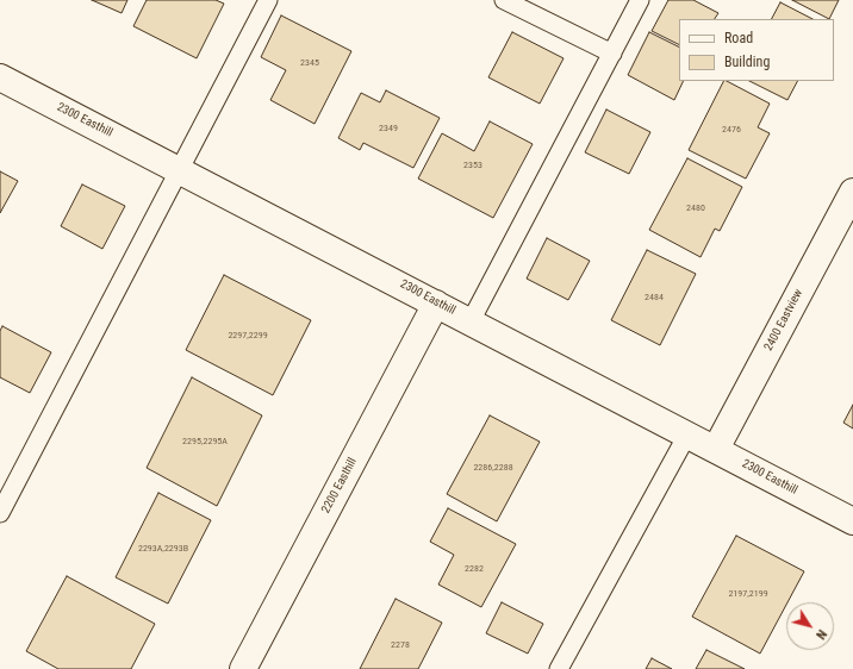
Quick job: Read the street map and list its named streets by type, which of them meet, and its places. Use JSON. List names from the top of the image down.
{
  "streets": {
    "street": ["2300 Easthill", "2400 Eastview", "2200 Easthill"]
  },
  "crossings": [
    ["2300 Easthill", "2400 Eastview"],
    ["2300 Easthill", "2200 Easthill"]
  ],
  "house_numbers": [
    "2345",
    "2349",
    "2476",
    "2353",
    "2480",
    "2484",
    "2297,2299",
    "2295,2295A",
    "2286,2288",
    "2293A,2293B",
    "2282",
    "2197,2199",
    "2278"
  ],
  "legend": ["Road", "Building"],
  "north": "bottom right"
}
